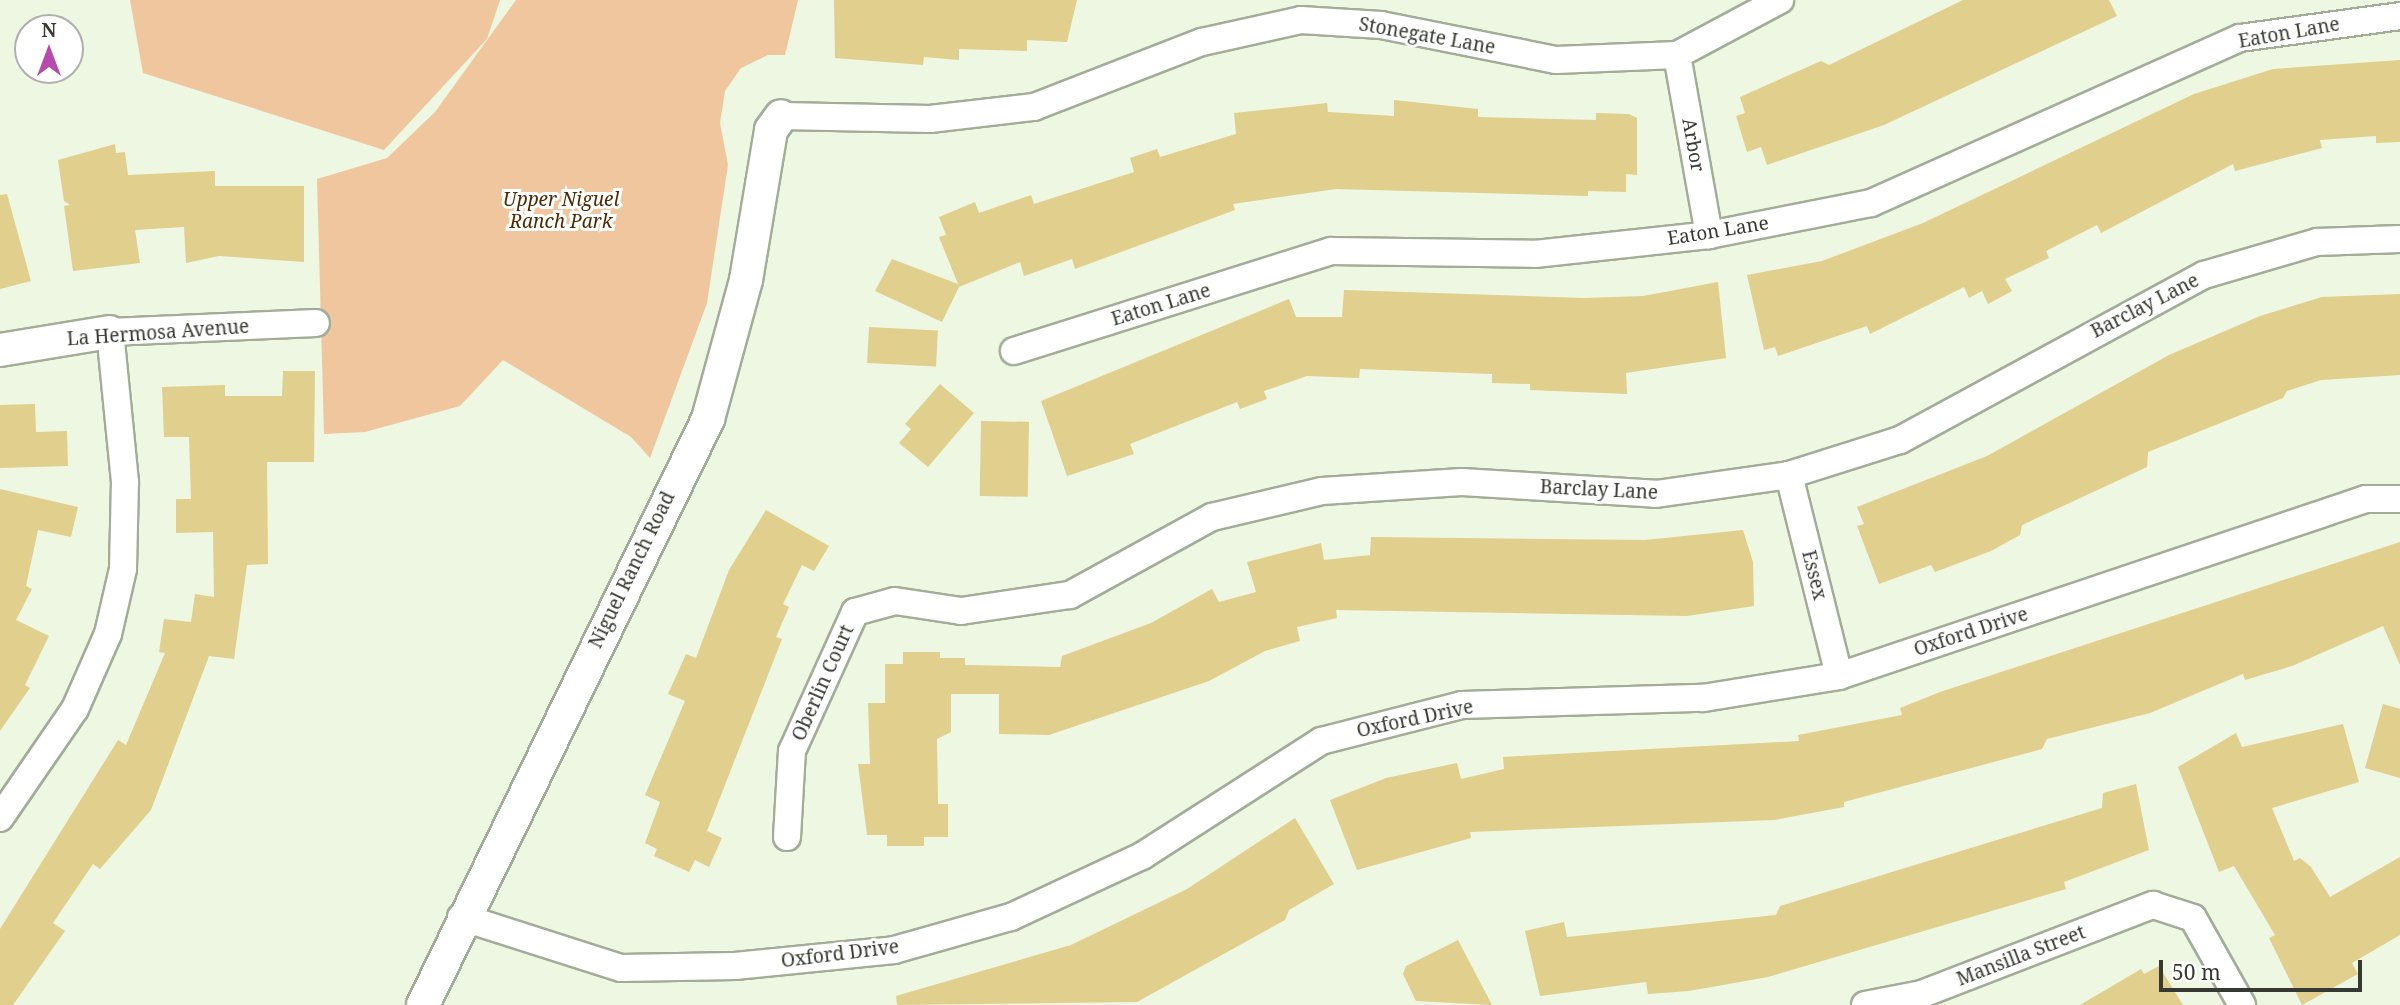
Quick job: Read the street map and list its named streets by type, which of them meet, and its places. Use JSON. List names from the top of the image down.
{
  "streets": {
    "street": [
      "Eaton Lane",
      "Stonegate Lane",
      "Arbor",
      "Barclay Lane",
      "La Hermosa Avenue",
      "Niguel Ranch Road",
      "Essex",
      "Oxford Drive",
      "Oberlin Court",
      "Mansilla Street"
    ]
  },
  "crossings": [
    ["Eaton Lane", "Arbor"],
    ["Stonegate Lane", "Arbor"],
    ["Stonegate Lane", "Niguel Ranch Road"],
    ["Barclay Lane", "Essex"],
    ["Barclay Lane", "Oberlin Court"],
    ["Niguel Ranch Road", "Oxford Drive"],
    ["Essex", "Oxford Drive"]
  ],
  "parks": ["Upper Niguel Ranch Park"],
  "scale_bar": "50 m",
  "north": "top"
}
